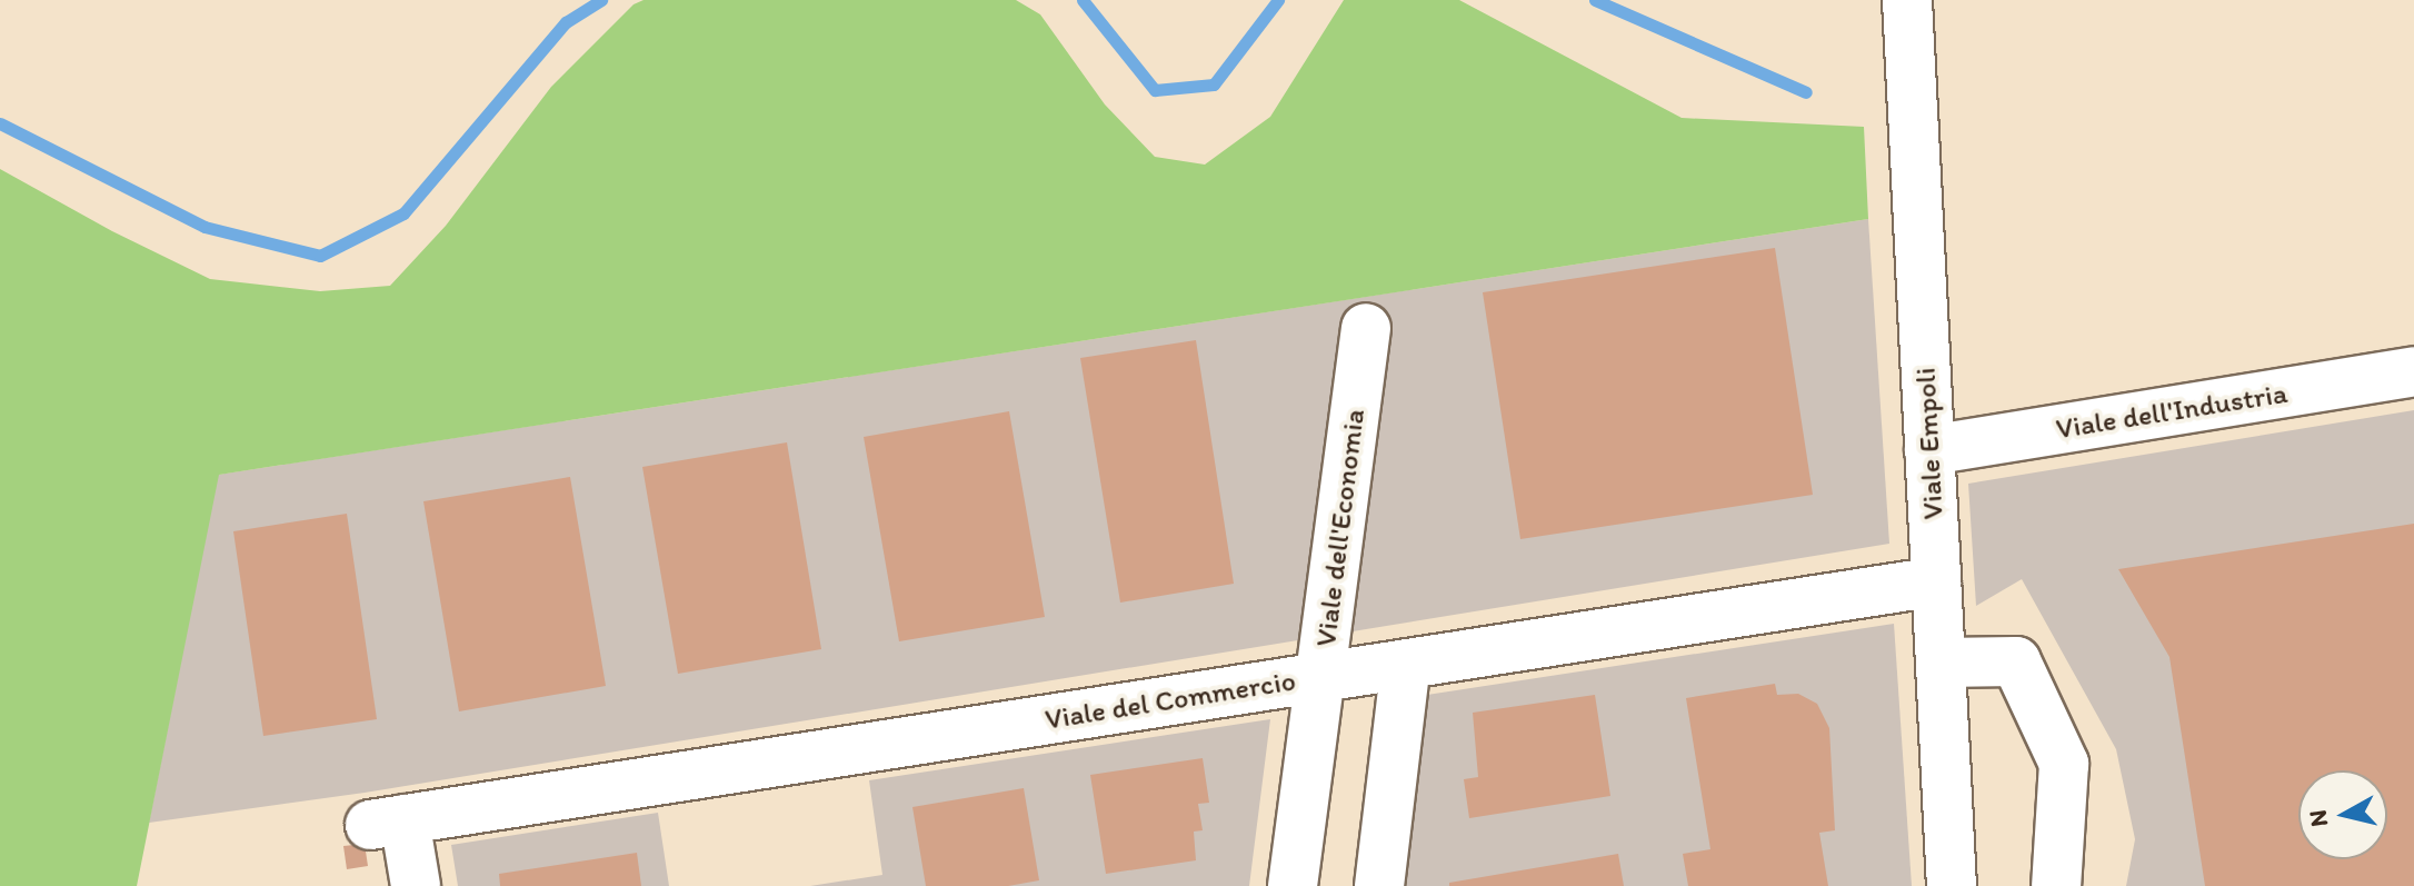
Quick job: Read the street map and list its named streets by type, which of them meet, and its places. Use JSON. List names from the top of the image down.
{
  "streets": {
    "street": [
      "Viale dell'Industria",
      "Viale Empoli",
      "Viale dell'Economia",
      "Viale del Commercio"
    ]
  },
  "crossings": [
    ["Viale dell'Industria", "Viale Empoli"],
    ["Viale Empoli", "Viale del Commercio"],
    ["Viale dell'Economia", "Viale del Commercio"]
  ],
  "north": "left"
}
